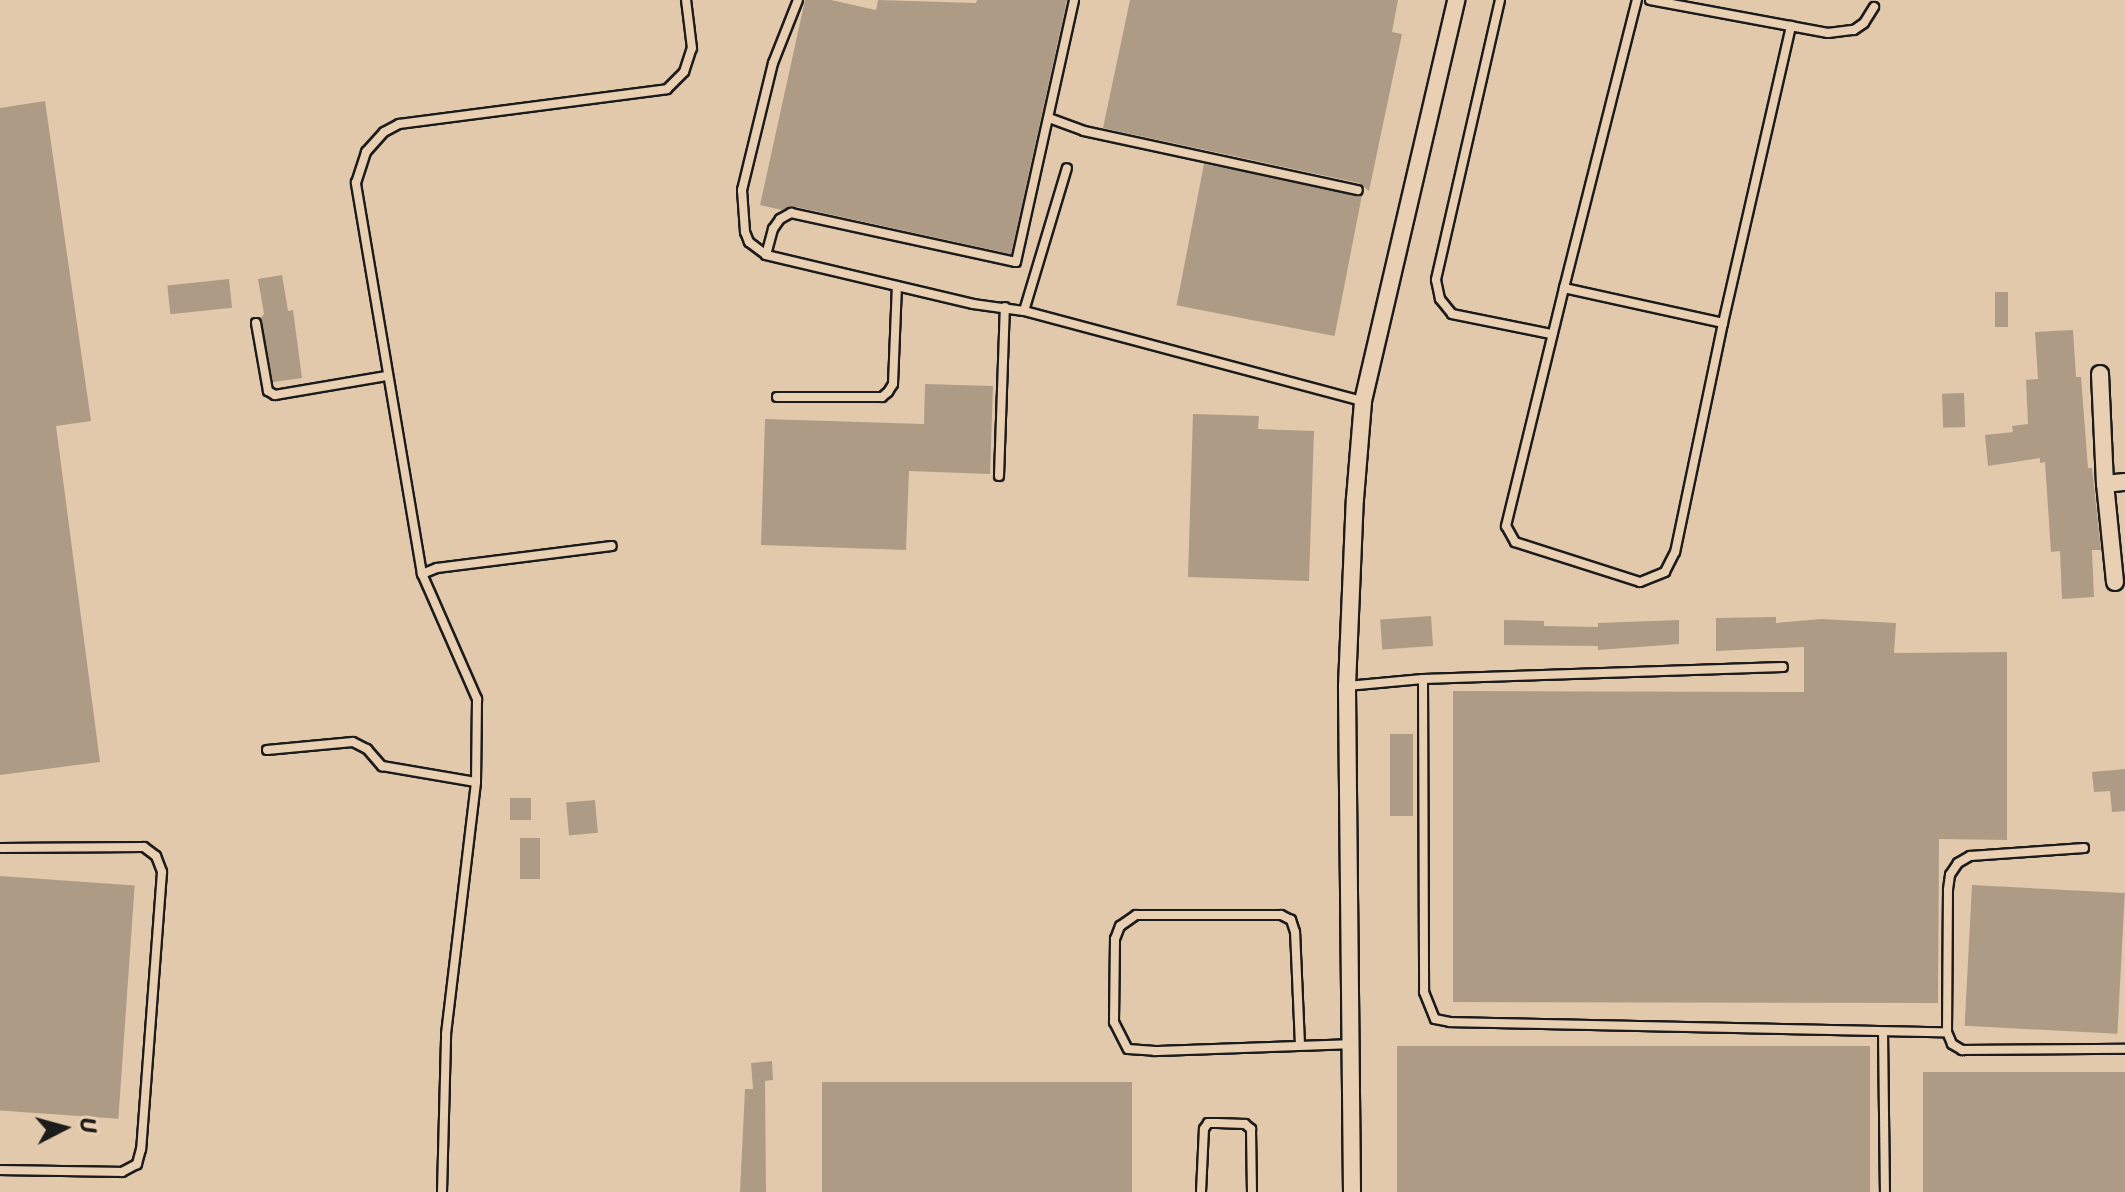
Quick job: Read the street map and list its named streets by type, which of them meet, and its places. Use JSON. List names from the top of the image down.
{
  "north": "right"
}
